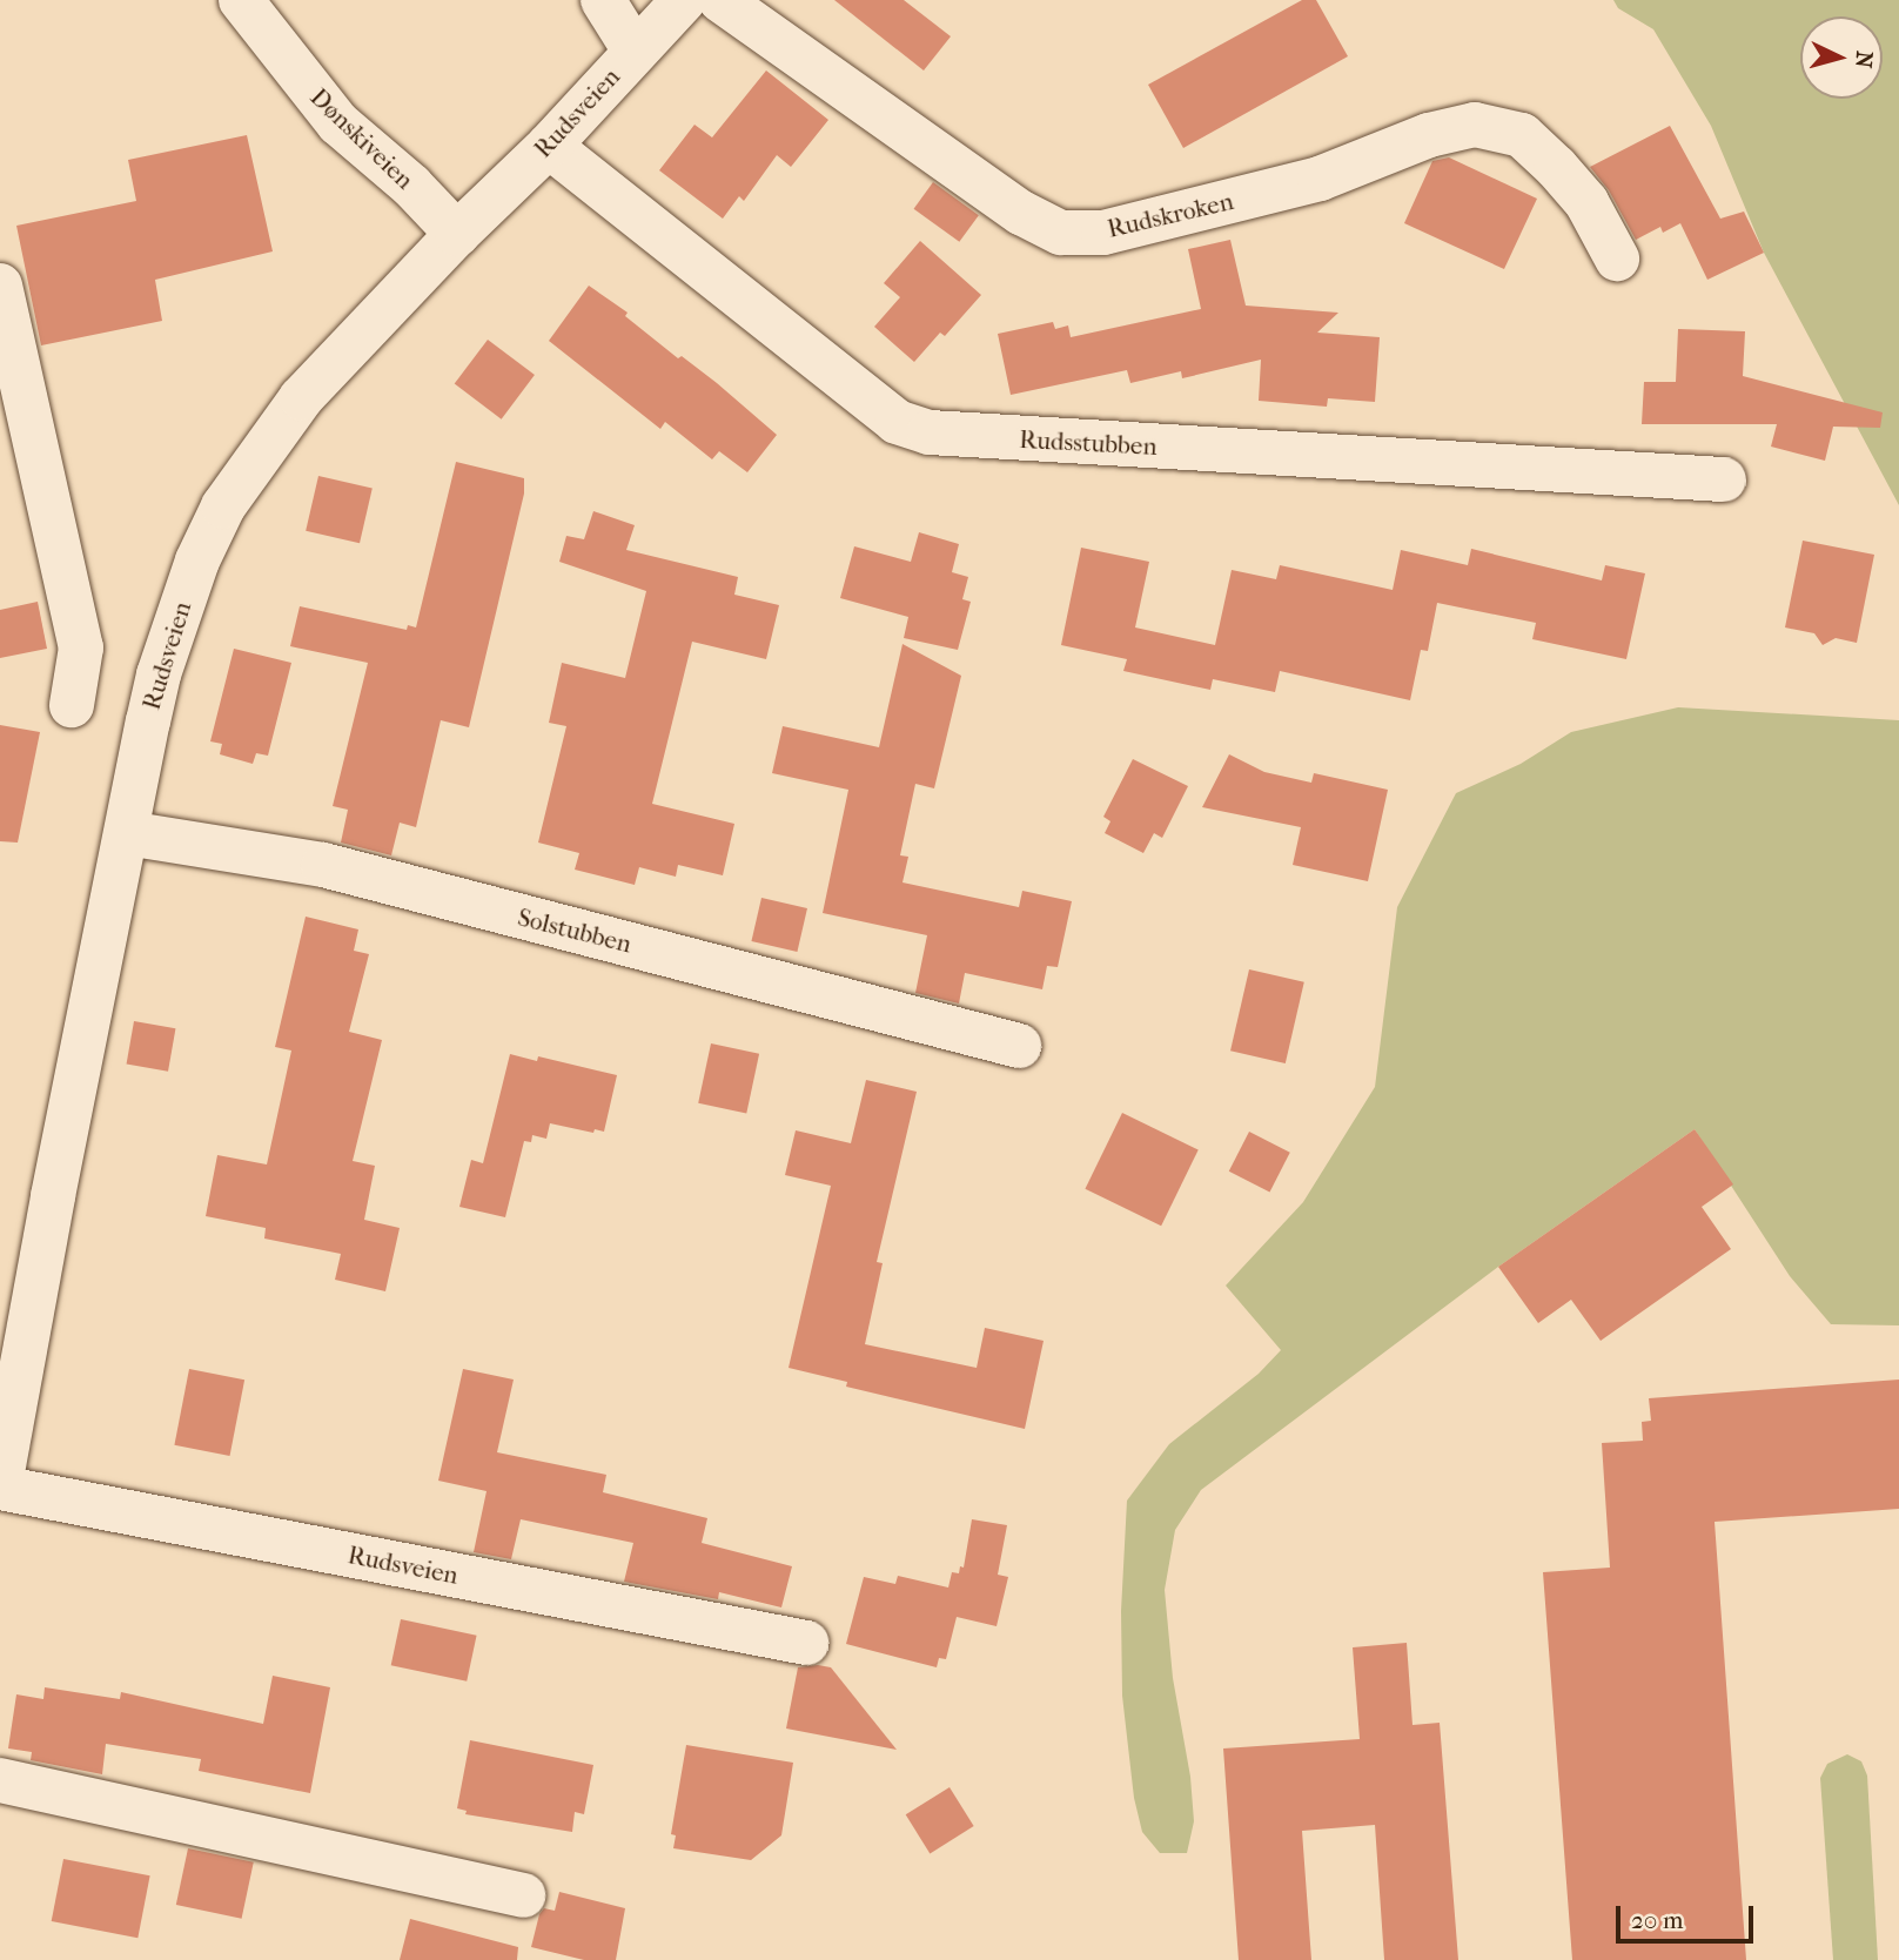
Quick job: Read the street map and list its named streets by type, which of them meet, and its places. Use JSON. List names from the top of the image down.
{
  "streets": {
    "street": [
      "Rudsveien",
      "Dønskiveien",
      "Rudskroken",
      "Rudsstubben",
      "Solstubben"
    ]
  },
  "crossings": [
    ["Rudsveien", "Dønskiveien"],
    ["Rudsveien", "Rudsstubben"],
    ["Rudsveien", "Solstubben"]
  ],
  "scale_bar": "20 m",
  "north": "right"
}
